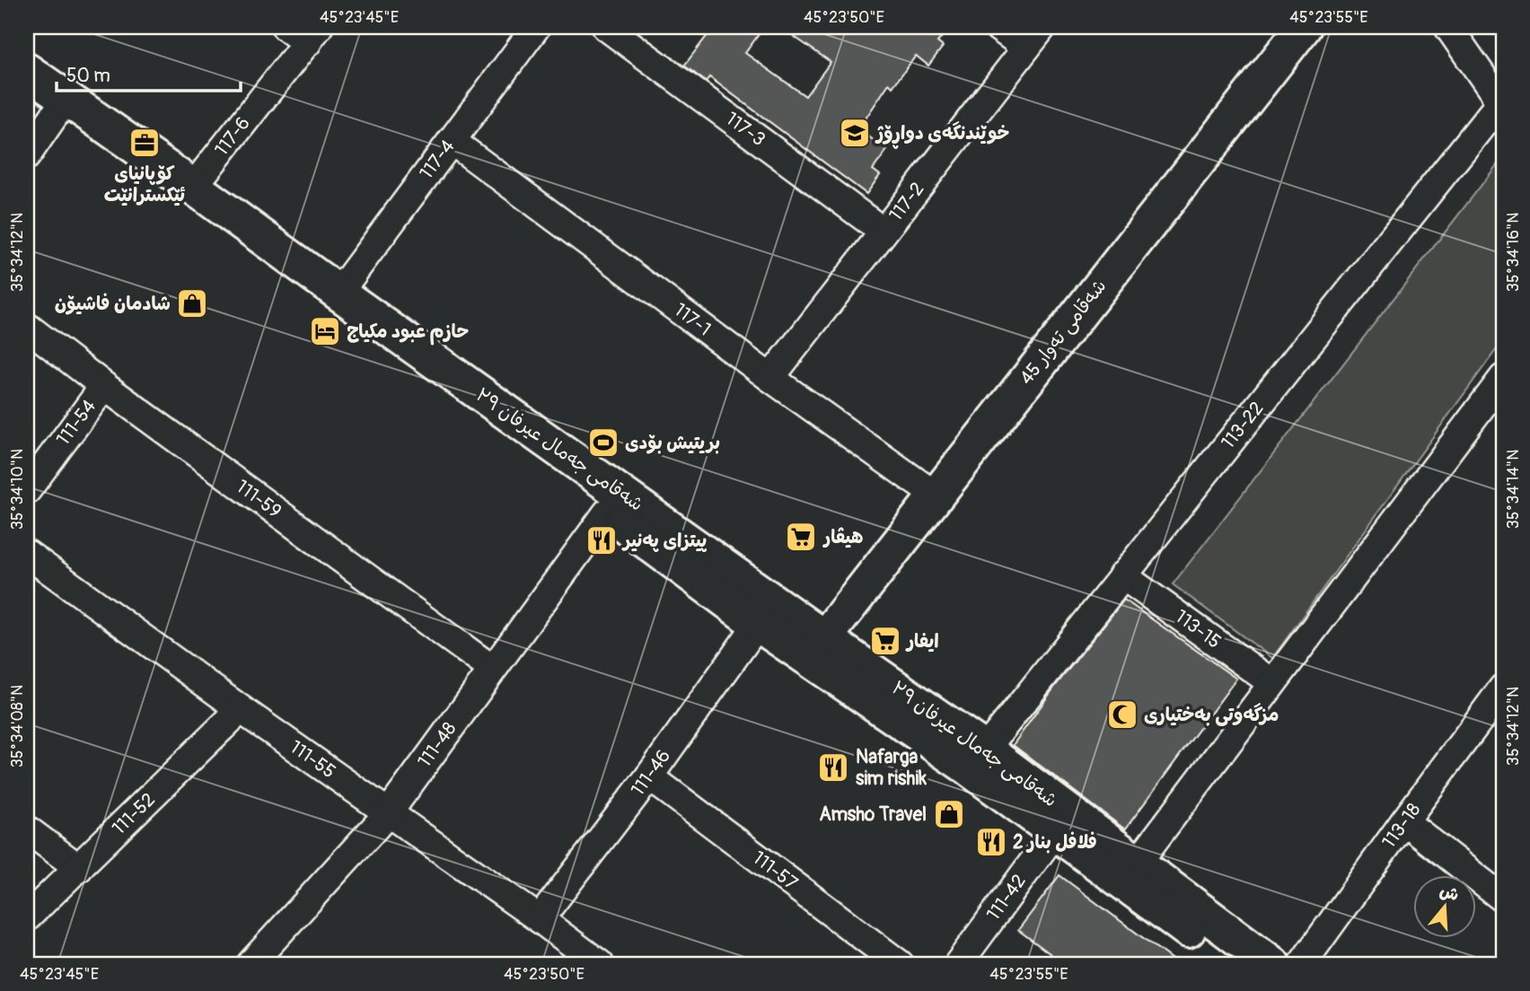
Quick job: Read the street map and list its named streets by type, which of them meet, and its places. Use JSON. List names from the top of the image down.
{
  "streets": {
    "main road": ["شەقامی تەوار 45", "شەقامی جەمال عیرفان ٣٩"],
    "street": [
      "117-3",
      "117-6",
      "117-4",
      "117-2",
      "117-1",
      "111-54",
      "113-22",
      "111-59",
      "113-15",
      "111-48",
      "111-55",
      "111-46",
      "111-52",
      "113-18",
      "111-57",
      "111-42"
    ]
  },
  "crossings": [
    ["117-3", "117-2"],
    ["117-6", "شەقامی جەمال عیرفان ٣٩"],
    ["117-4", "117-1"],
    ["117-4", "شەقامی جەمال عیرفان ٣٩"],
    ["117-2", "117-1"],
    ["117-1", "شەقامی تەوار 45"],
    ["شەقامی تەوار 45", "شەقامی جەمال عیرفان ٣٩"],
    ["111-54", "111-59"],
    ["113-22", "شەقامی جەمال عیرفان ٣٩"],
    ["113-22", "113-15"],
    ["شەقامی جەمال عیرفان ٣٩", "111-48"],
    ["شەقامی جەمال عیرفان ٣٩", "111-46"],
    ["شەقامی جەمال عیرفان ٣٩", "111-42"],
    ["111-59", "111-48"],
    ["111-48", "111-55"],
    ["111-55", "111-46"],
    ["111-55", "111-52"],
    ["111-46", "111-57"]
  ],
  "places": {
    "school or university": ["خوێندنگەی دواڕۆژ"],
    "office": ["کۆپانیای ئێکسترانێت"],
    "shop": ["شادمان فاشیۆن", "Amsho Travel"],
    "hotel": ["حازم عبود مكياج"],
    "sports": ["بریتیش بۆدی"],
    "supermarket": ["هيڤار", "ايفار"],
    "restaurant": ["پیتزای پەنیر", "Nafarga sim rishik", "فلافل بنار 2"],
    "mosque": ["مزگەوتی بەختیاری"]
  },
  "scale_bar": "50 m",
  "north": "top",
  "coordinates": [
    "45°23'45\"E",
    "45°23'50\"E",
    "45°23'55\"E",
    "35°34'12\"N",
    "35°34'16\"N",
    "35°34'10\"N",
    "35°34'14\"N",
    "35°34'08\"N"
  ]
}
